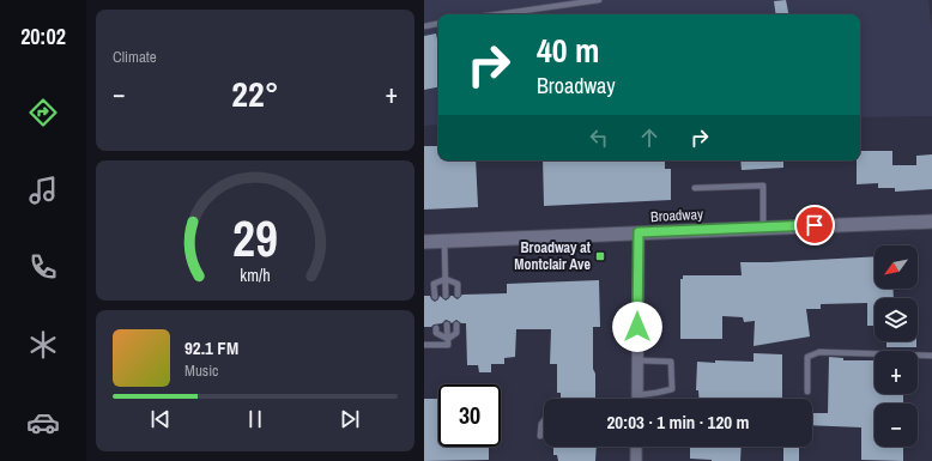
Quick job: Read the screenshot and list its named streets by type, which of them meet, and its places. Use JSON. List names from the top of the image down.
{
  "streets": {
    "main road": ["Broadway"]
  },
  "places": {
    "transit": ["Broadway at Montclair Ave"]
  },
  "north": "bottom left",
  "page": {
    "tabs": "20:02",
    "tile": "Climate",
    "turn": ["40 m", "Broadway"],
    "heat": ["−", "22°", "+"],
    "map_buttons": ["+", "−"],
    "song": ["92.1 FM", "Music"],
    "limit": "30",
    "trip": "20:03 · 1 min · 120 m",
    "gauge": ["29", "km/h"]
  }
}
